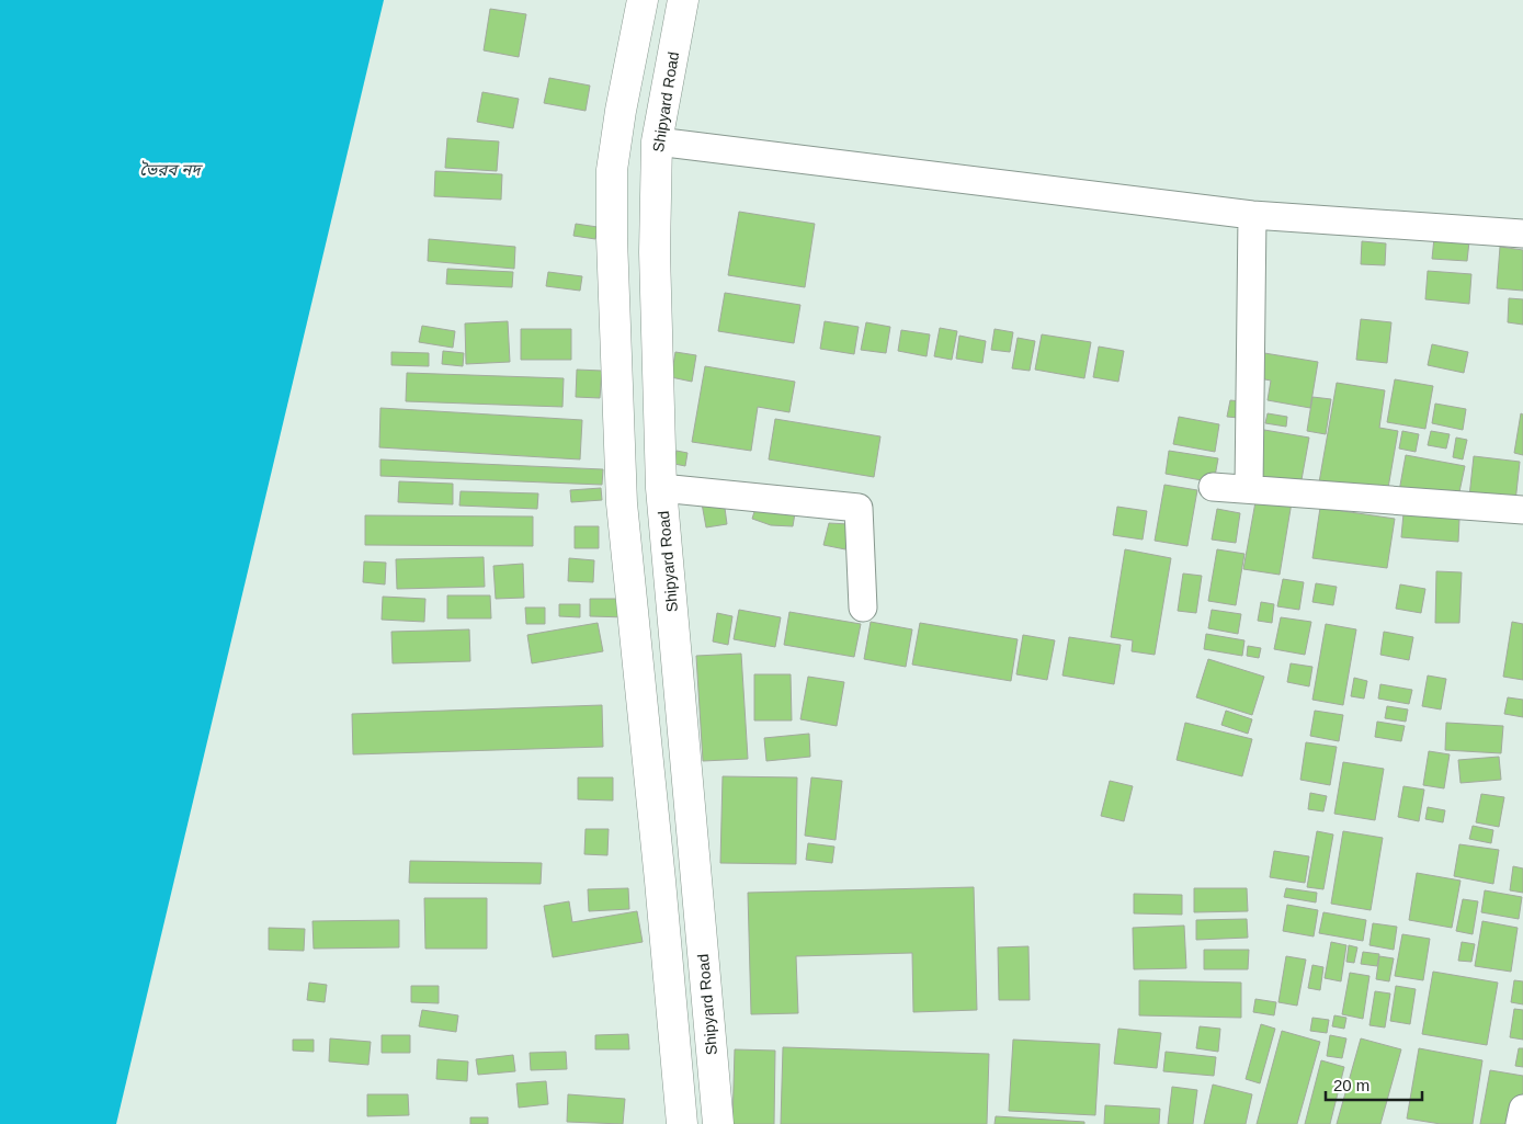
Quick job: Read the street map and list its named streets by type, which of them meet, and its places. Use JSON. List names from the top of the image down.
{
  "streets": {
    "main road": ["Shipyard Road"]
  },
  "water": ["ভৈরব নদ"],
  "scale_bar": "20 m"
}
